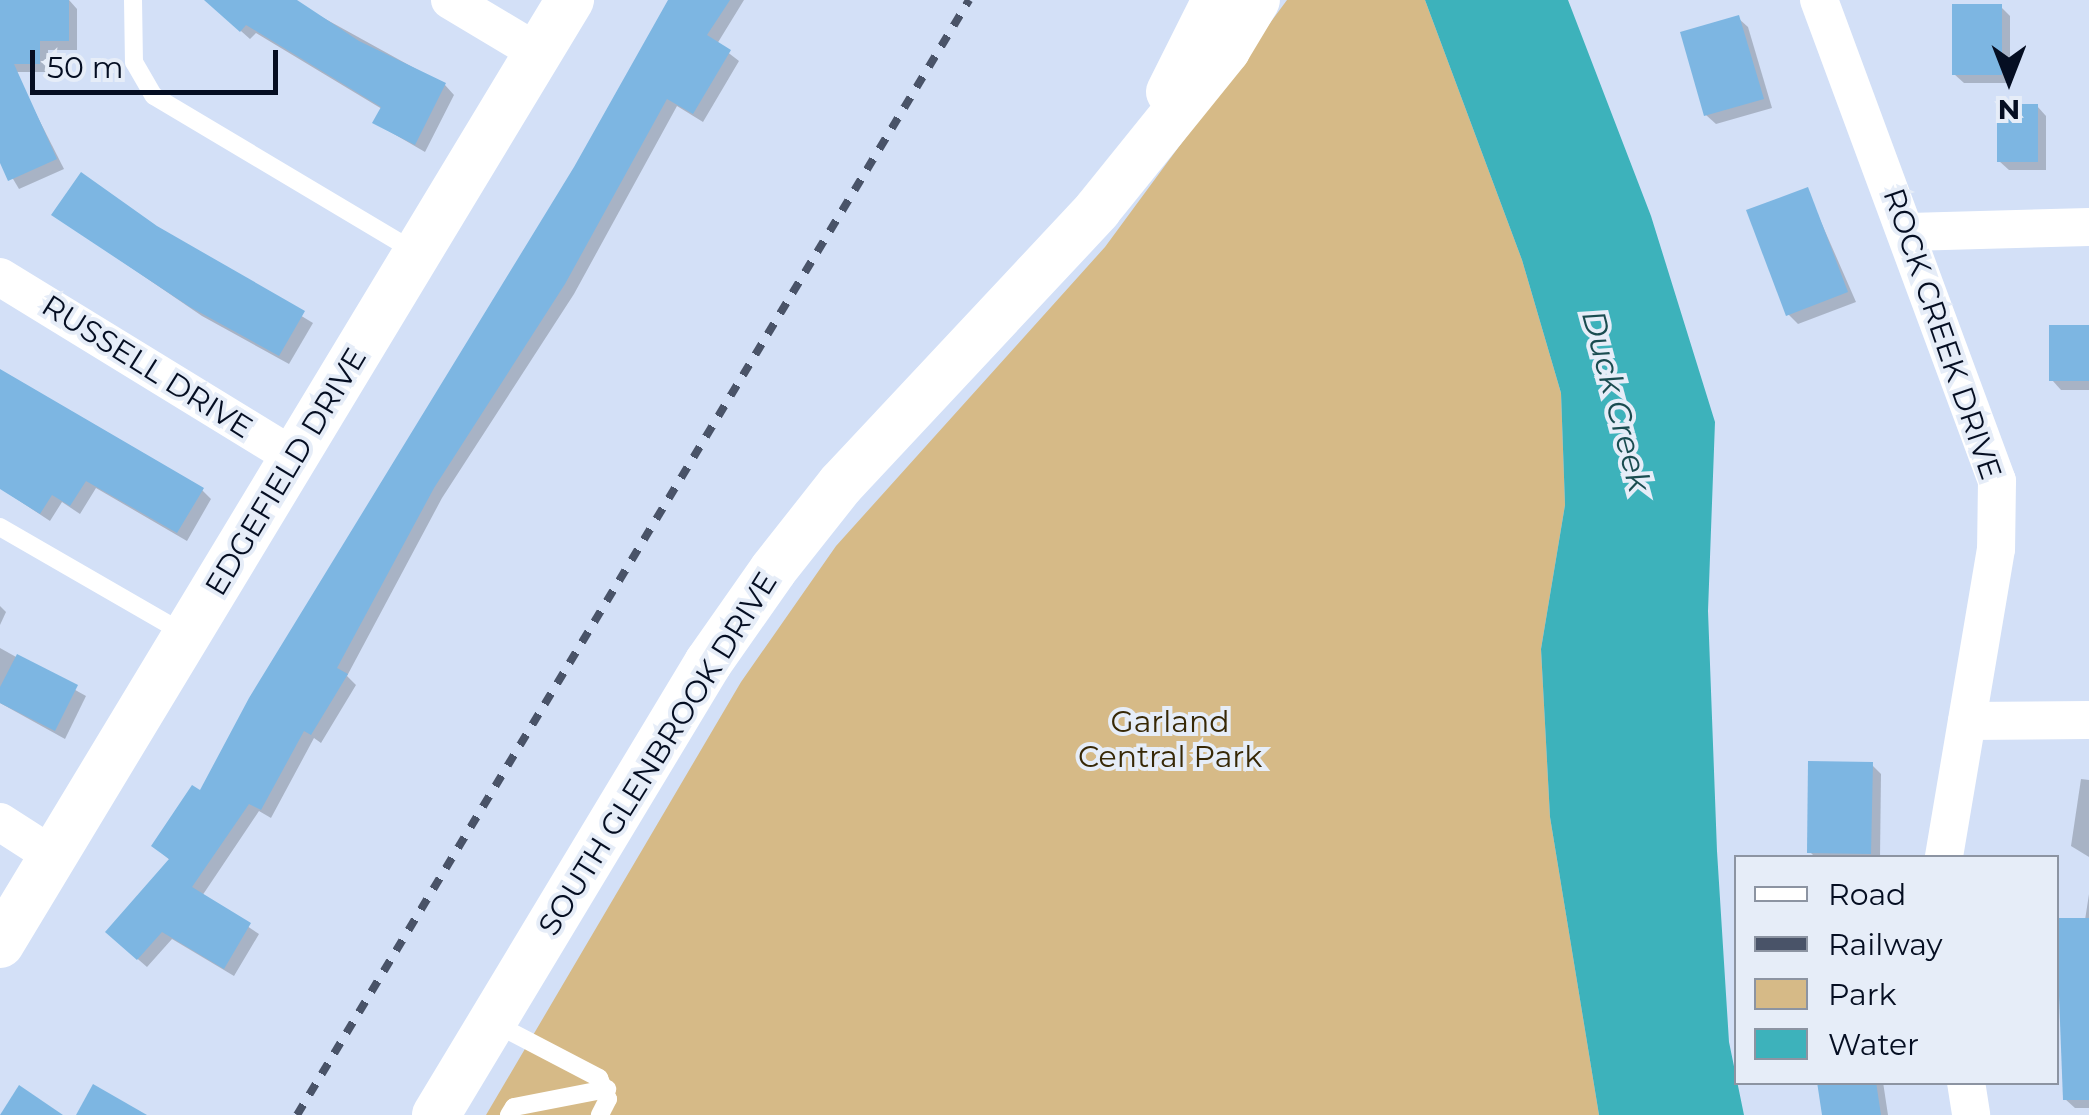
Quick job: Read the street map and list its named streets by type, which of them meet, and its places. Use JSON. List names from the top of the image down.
{
  "streets": {
    "street": [
      "ROCK CREEK DRIVE",
      "RUSSELL DRIVE",
      "EDGEFIELD DRIVE",
      "SOUTH GLENBROOK DRIVE"
    ]
  },
  "crossings": [
    ["RUSSELL DRIVE", "EDGEFIELD DRIVE"]
  ],
  "water": ["Duck Creek"],
  "parks": ["Garland Central Park"],
  "legend": [
    "Road",
    "Railway",
    "Park",
    "Water"
  ],
  "scale_bar": "50 m",
  "north": "bottom"
}
